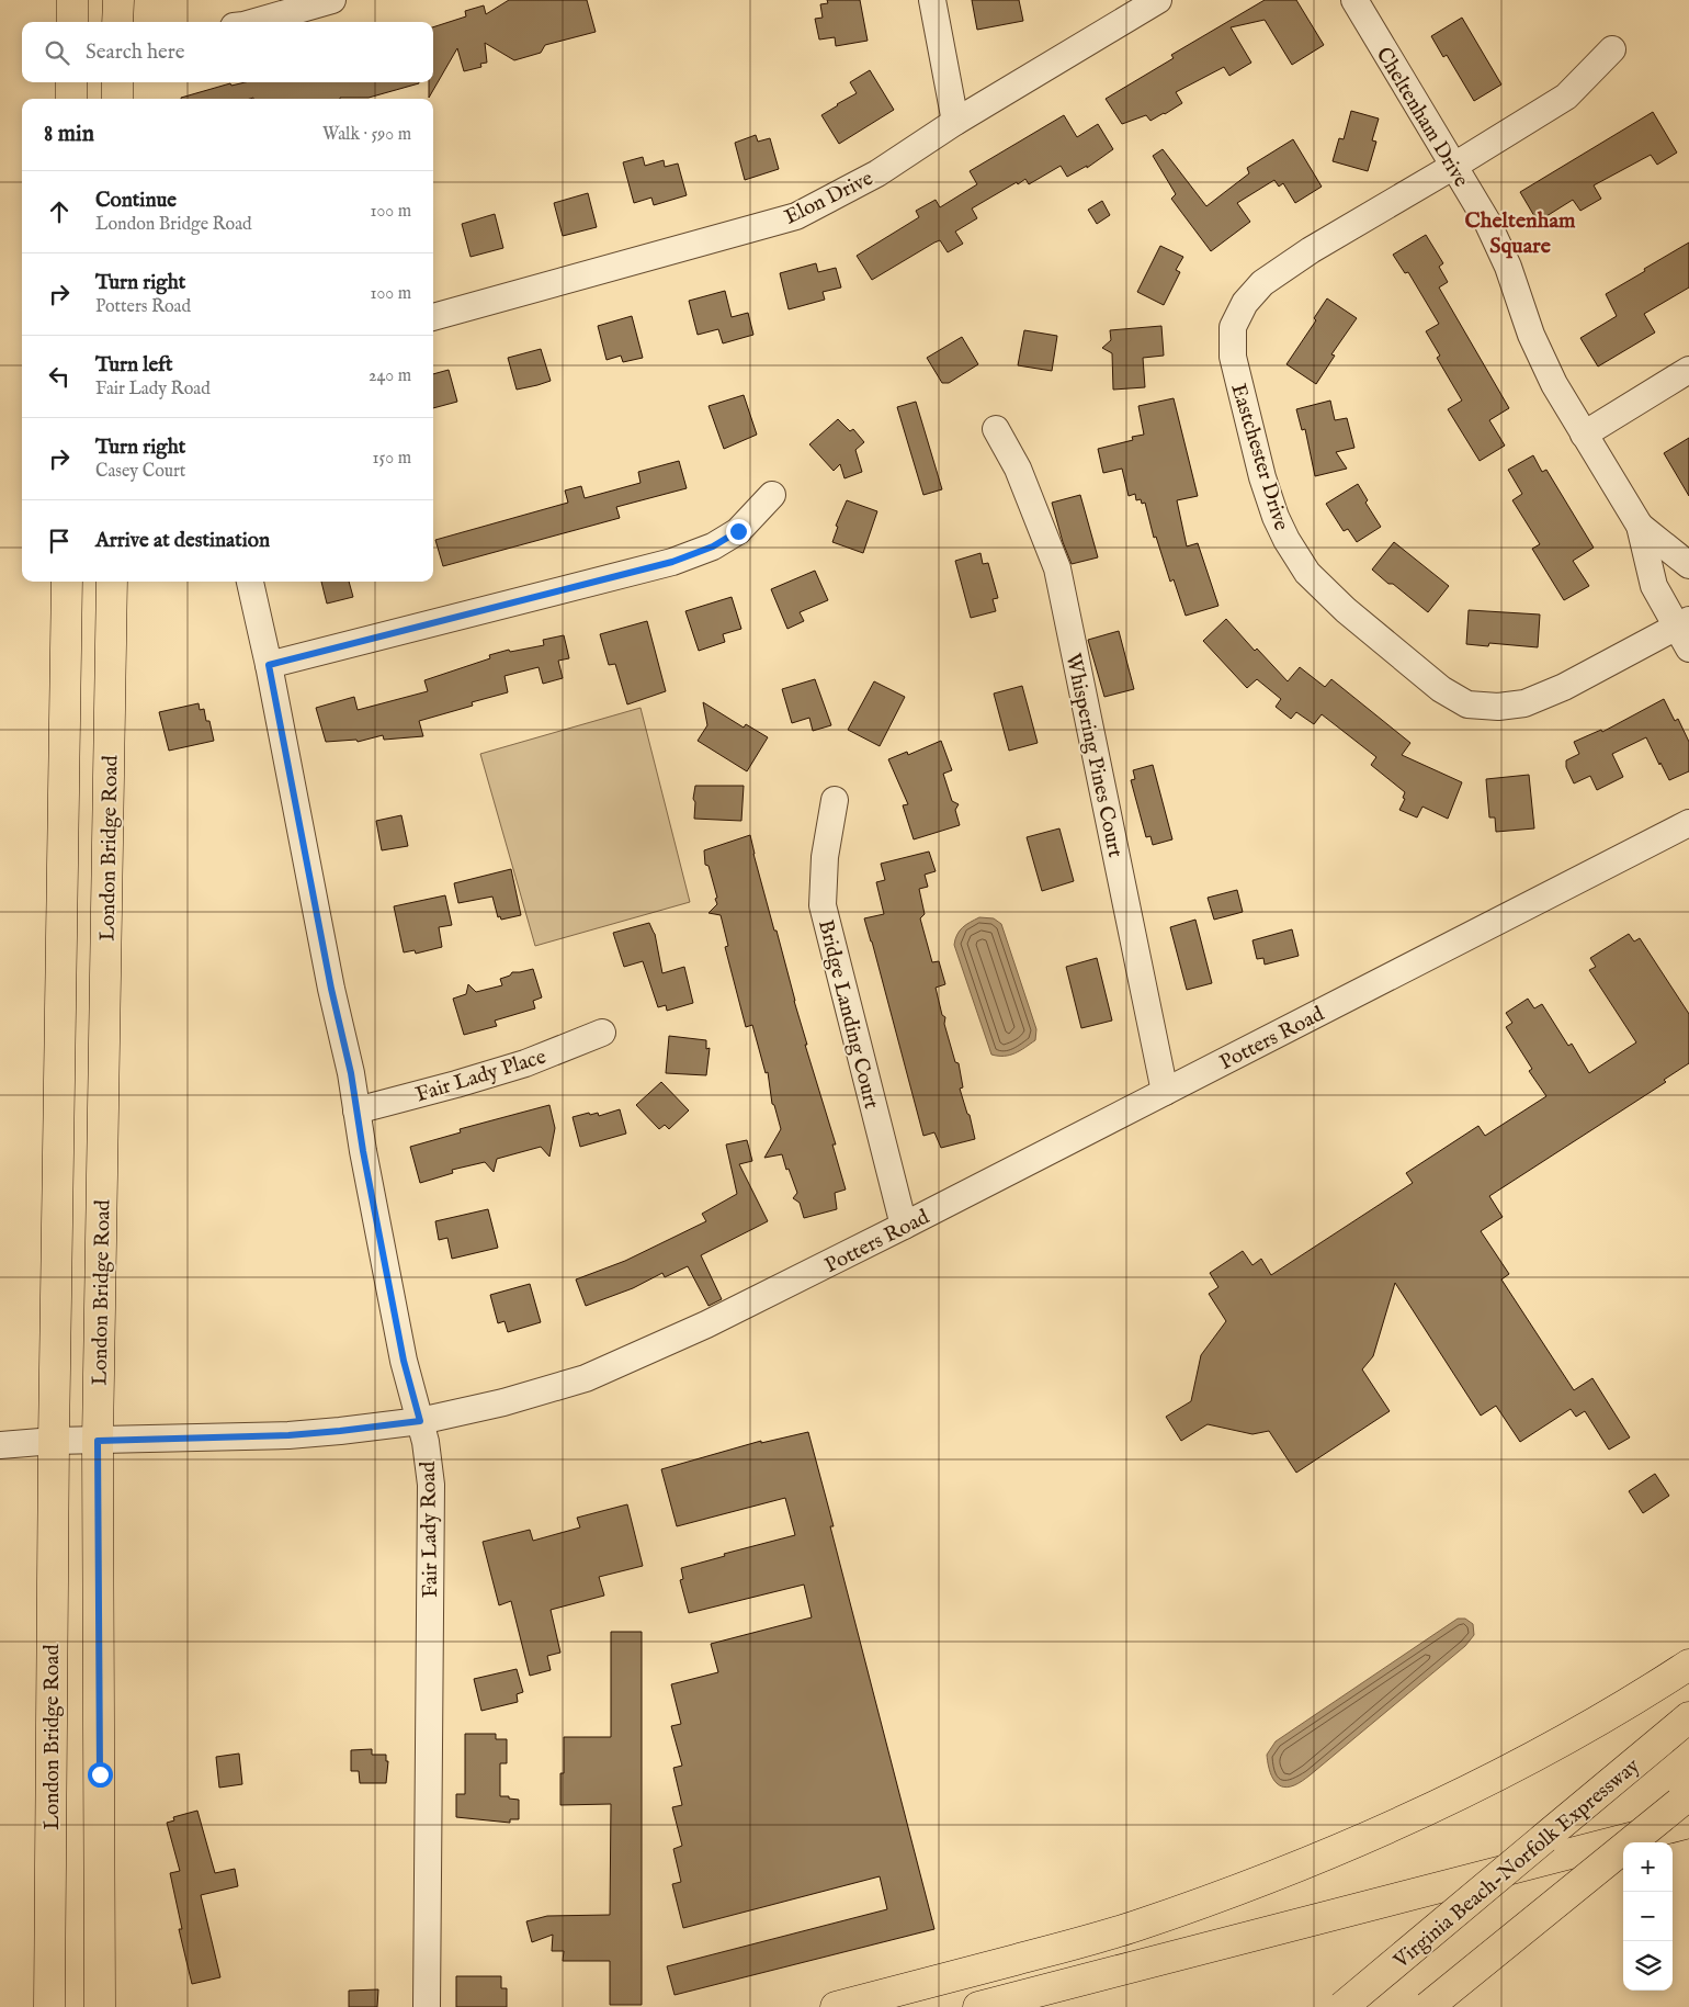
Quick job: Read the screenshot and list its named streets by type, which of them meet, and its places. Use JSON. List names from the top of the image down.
{
  "streets": {
    "main road": ["London Bridge Road", "Virginia Beach-Norfolk Expressway"],
    "street": [
      "Cheltenham Drive",
      "Elon Drive",
      "Eastchester Drive",
      "Whispering Pines Court",
      "Bridge Landing Court",
      "Potters Road",
      "Fair Lady Place",
      "Fair Lady Road"
    ]
  },
  "crossings": [
    ["Cheltenham Drive", "Eastchester Drive"],
    ["Whispering Pines Court", "Potters Road"],
    ["London Bridge Road", "Potters Road"],
    ["Bridge Landing Court", "Potters Road"],
    ["Potters Road", "Fair Lady Road"],
    ["Fair Lady Place", "Fair Lady Road"]
  ],
  "districts": ["Cheltenham Square"],
  "page": {
    "search": "Search here",
    "heading": ["8 min", "Walk · 590 m"],
    "list": [
      ["Continue", "London Bridge Road", "100 m"],
      ["Turn right", "Potters Road", "100 m"],
      ["Turn left", "Fair Lady Road", "240 m"],
      ["Turn right", "Casey Court", "150 m"],
      "Arrive at destination"
    ],
    "map_buttons": ["+", "−"]
  }
}
